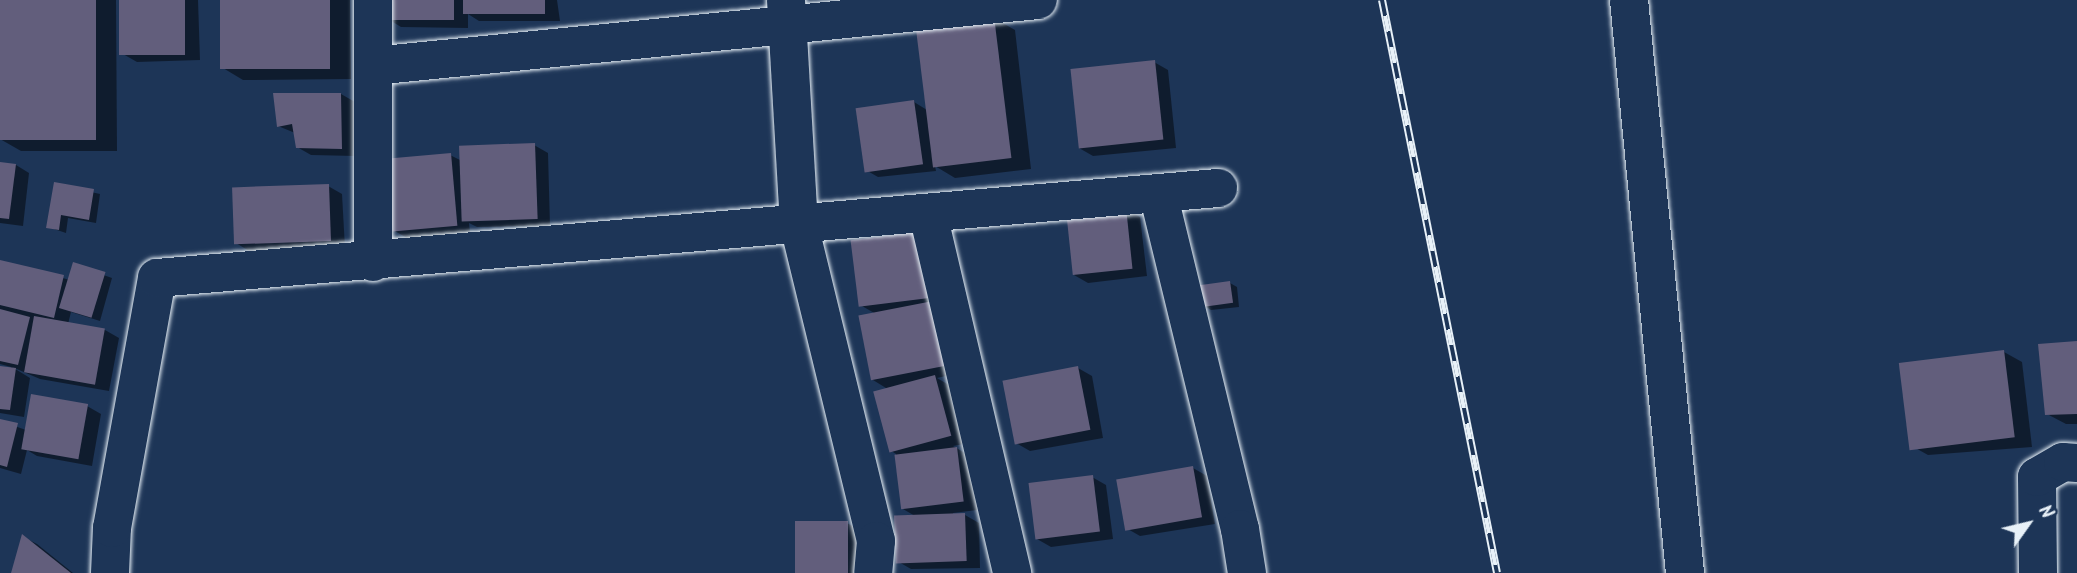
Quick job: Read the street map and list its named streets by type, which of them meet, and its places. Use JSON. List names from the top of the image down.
{
  "north": "top right"
}
